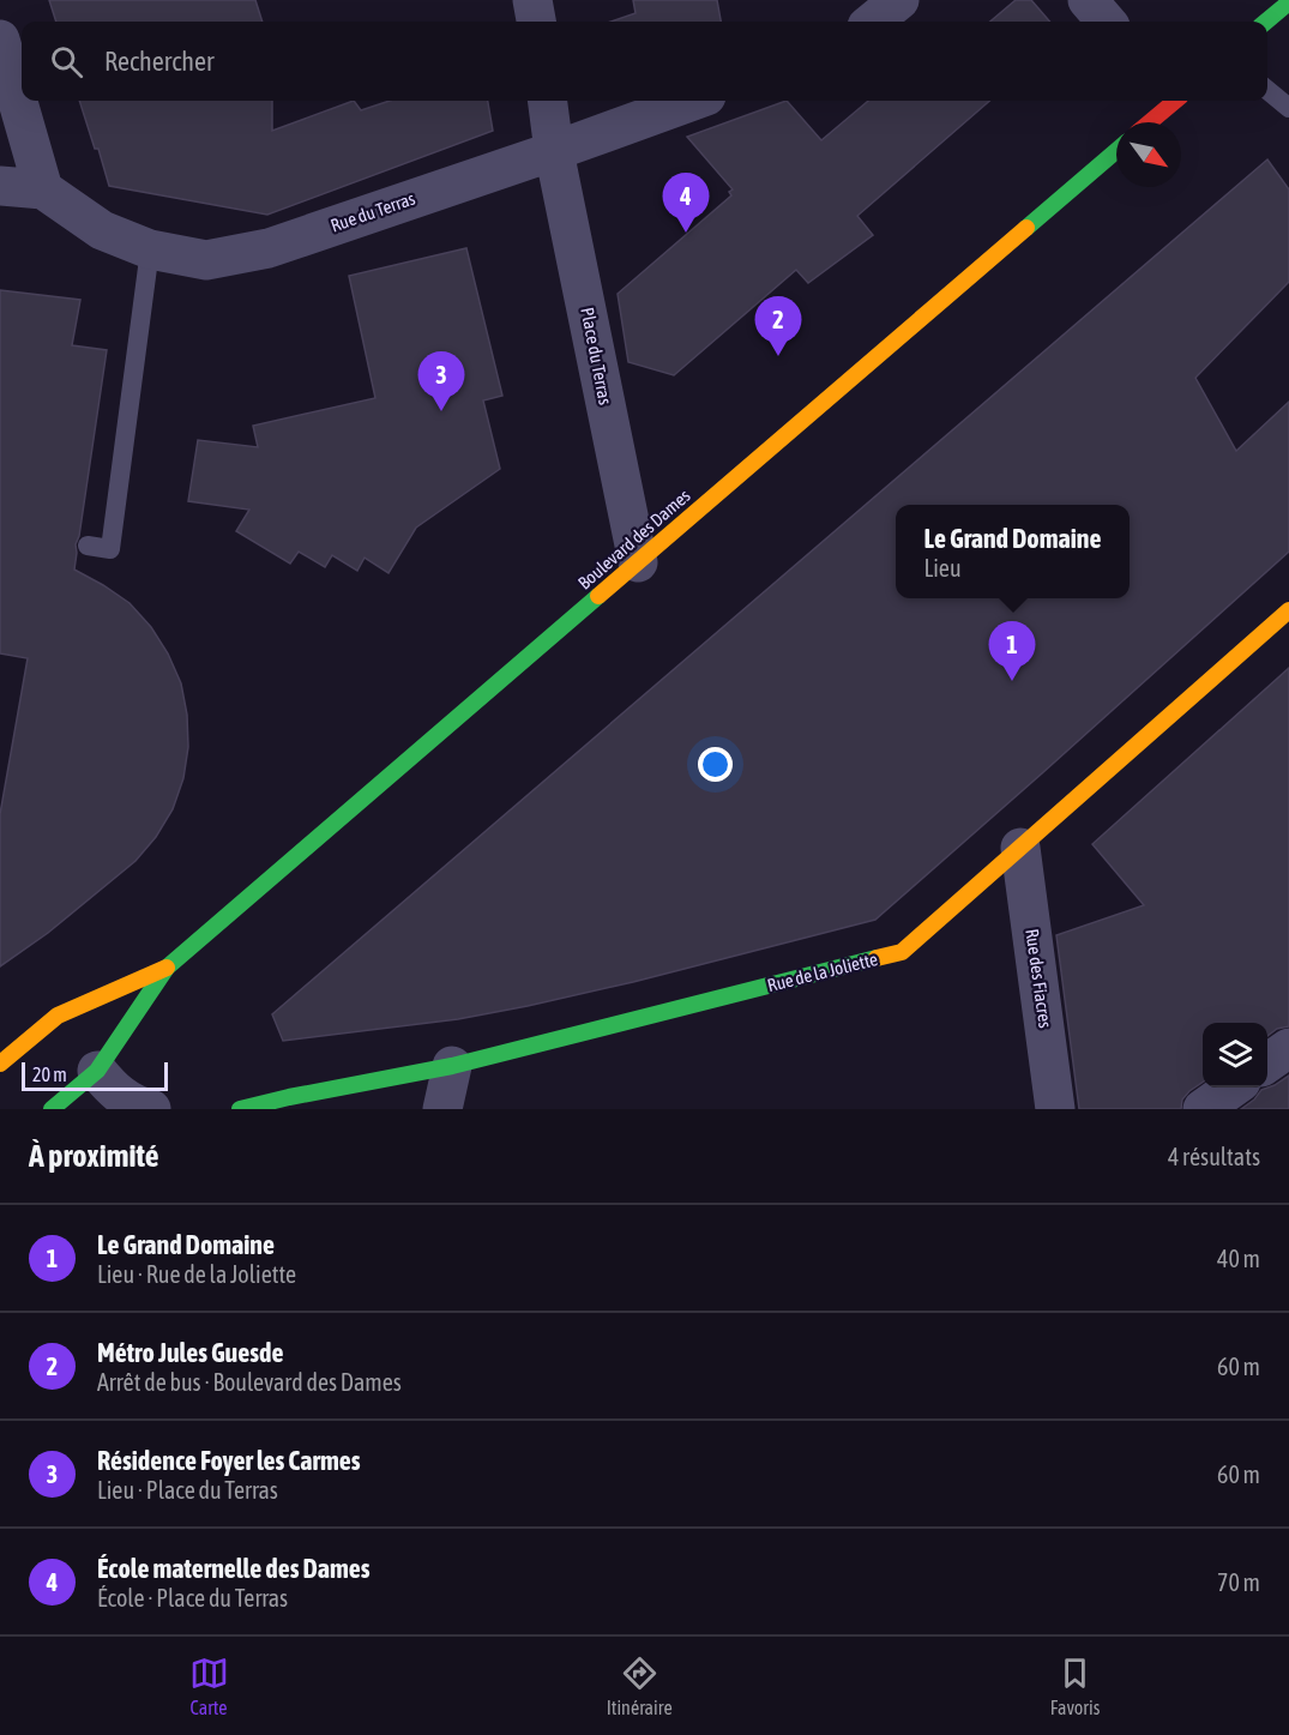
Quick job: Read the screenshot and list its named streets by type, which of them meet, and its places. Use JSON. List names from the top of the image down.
{
  "streets": {
    "main road": ["Boulevard des Dames", "Rue de la Joliette"],
    "street": ["Rue du Terras", "Place du Terras", "Rue des Fiacres"]
  },
  "crossings": [
    ["Rue du Terras", "Place du Terras"],
    ["Place du Terras", "Boulevard des Dames"],
    ["Rue de la Joliette", "Rue des Fiacres"]
  ],
  "scale_bar": "20 m",
  "north": "bottom right",
  "page": {
    "search": "Rechercher",
    "pins": [
      "4",
      "2",
      "3",
      "1"
    ],
    "popup": ["Le Grand Domaine", "Lieu"],
    "scale": "20 m",
    "heading": ["À proximité", "4 résultats"],
    "list": [
      {
        "mark": "1",
        "name": "Le Grand Domaine",
        "note": "Lieu · Rue de la Joliette",
        "value": "40 m"
      },
      {
        "mark": "2",
        "name": "Métro Jules Guesde",
        "note": "Arrêt de bus · Boulevard des Dames",
        "value": "60 m"
      },
      {
        "mark": "3",
        "name": "Résidence Foyer les Carmes",
        "note": "Lieu · Place du Terras",
        "value": "60 m"
      },
      {
        "mark": "4",
        "name": "École maternelle des Dames",
        "note": "École · Place du Terras",
        "value": "70 m"
      }
    ],
    "nav": ["Carte", "Itinéraire", "Favoris"]
  }
}
